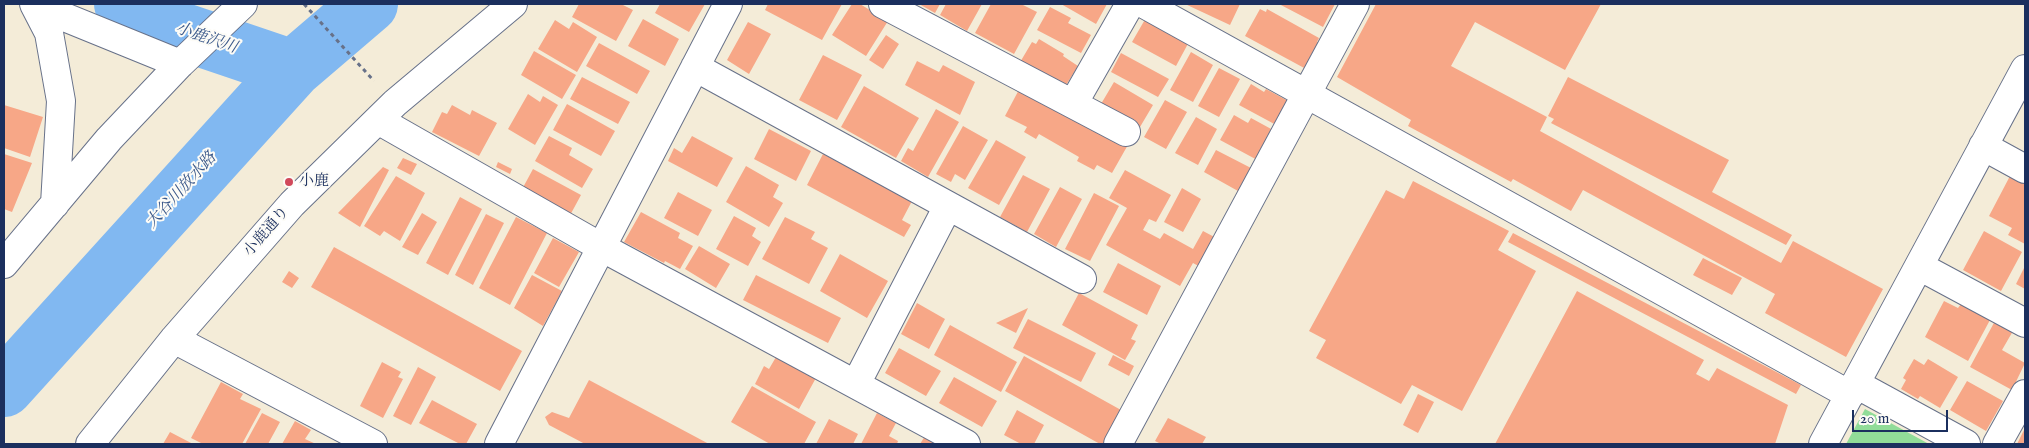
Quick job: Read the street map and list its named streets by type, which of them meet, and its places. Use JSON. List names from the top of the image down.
{
  "streets": {
    "street": ["小鹿通り"]
  },
  "water": ["小鹿沢川", "大谷川放水路"],
  "places": ["小鹿"],
  "scale_bar": "20 m"
}
